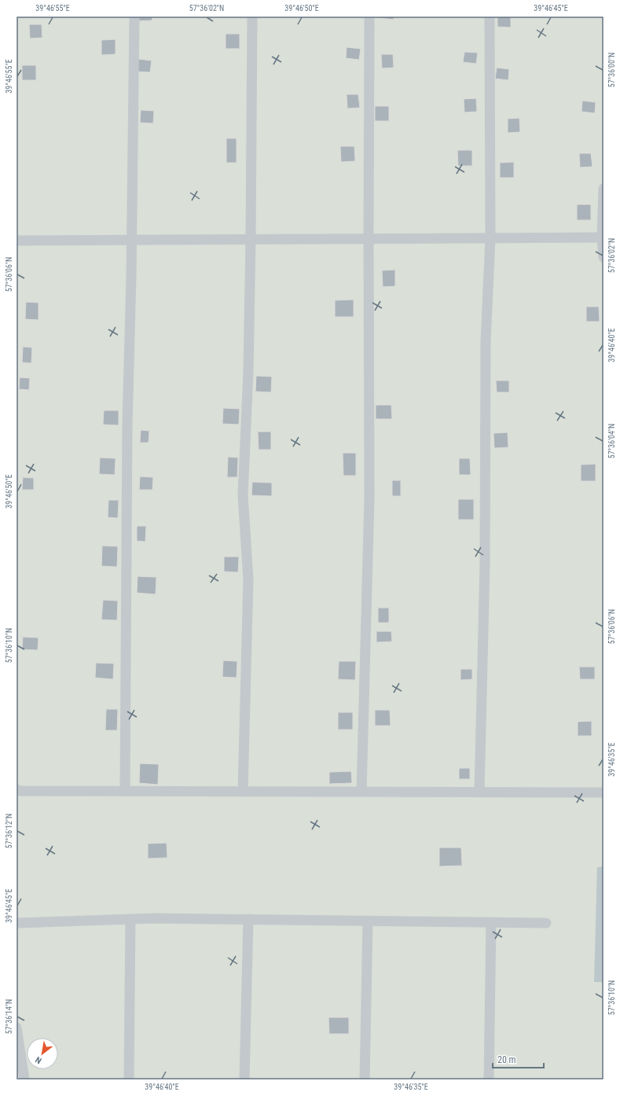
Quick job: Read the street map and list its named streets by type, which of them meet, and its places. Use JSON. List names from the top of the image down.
{
  "scale_bar": "20 m",
  "north": "bottom left",
  "coordinates": [
    "39°46'55\"E",
    "57°36'02\"N",
    "39°46'50\"E",
    "39°46'45\"E",
    "57°36'00\"N",
    "57°36'06\"N",
    "39°46'40\"E",
    "57°36'04\"N",
    "57°36'10\"N",
    "39°46'35\"E",
    "57°36'12\"N",
    "57°36'14\"N"
  ]
}
